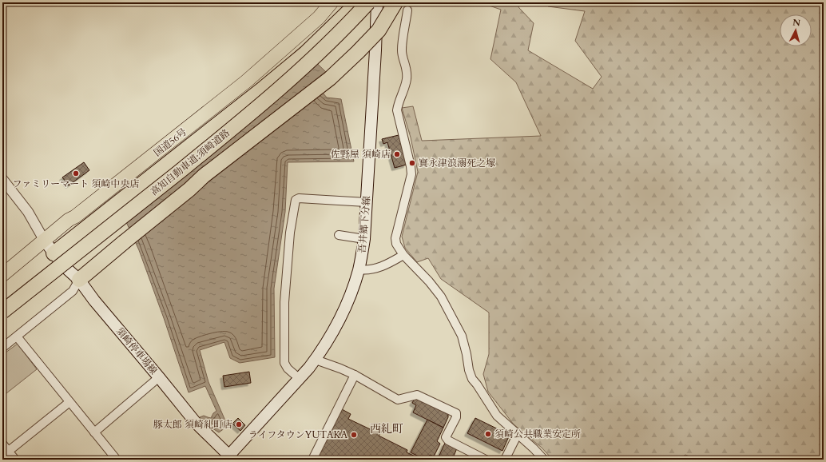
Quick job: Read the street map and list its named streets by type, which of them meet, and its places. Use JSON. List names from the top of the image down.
{
  "streets": {
    "highway": ["国道56号", "高知自動車道;須崎道路"],
    "main road": ["吾井郷下分線", "須崎停車場線"]
  },
  "crossings": [
    ["国道56号", "須崎停車場線"],
    ["吾井郷下分線", "須崎停車場線"]
  ],
  "districts": ["西糺町"],
  "places": [
    "佐野屋 須崎店",
    "寶永津浪溺死之塚",
    "ファミリーマート 須崎中央店",
    "豚太郎 須崎糺町店",
    "須崎公共職業安定所",
    "ライフタウンYUTAKA"
  ],
  "north": "top"
}
